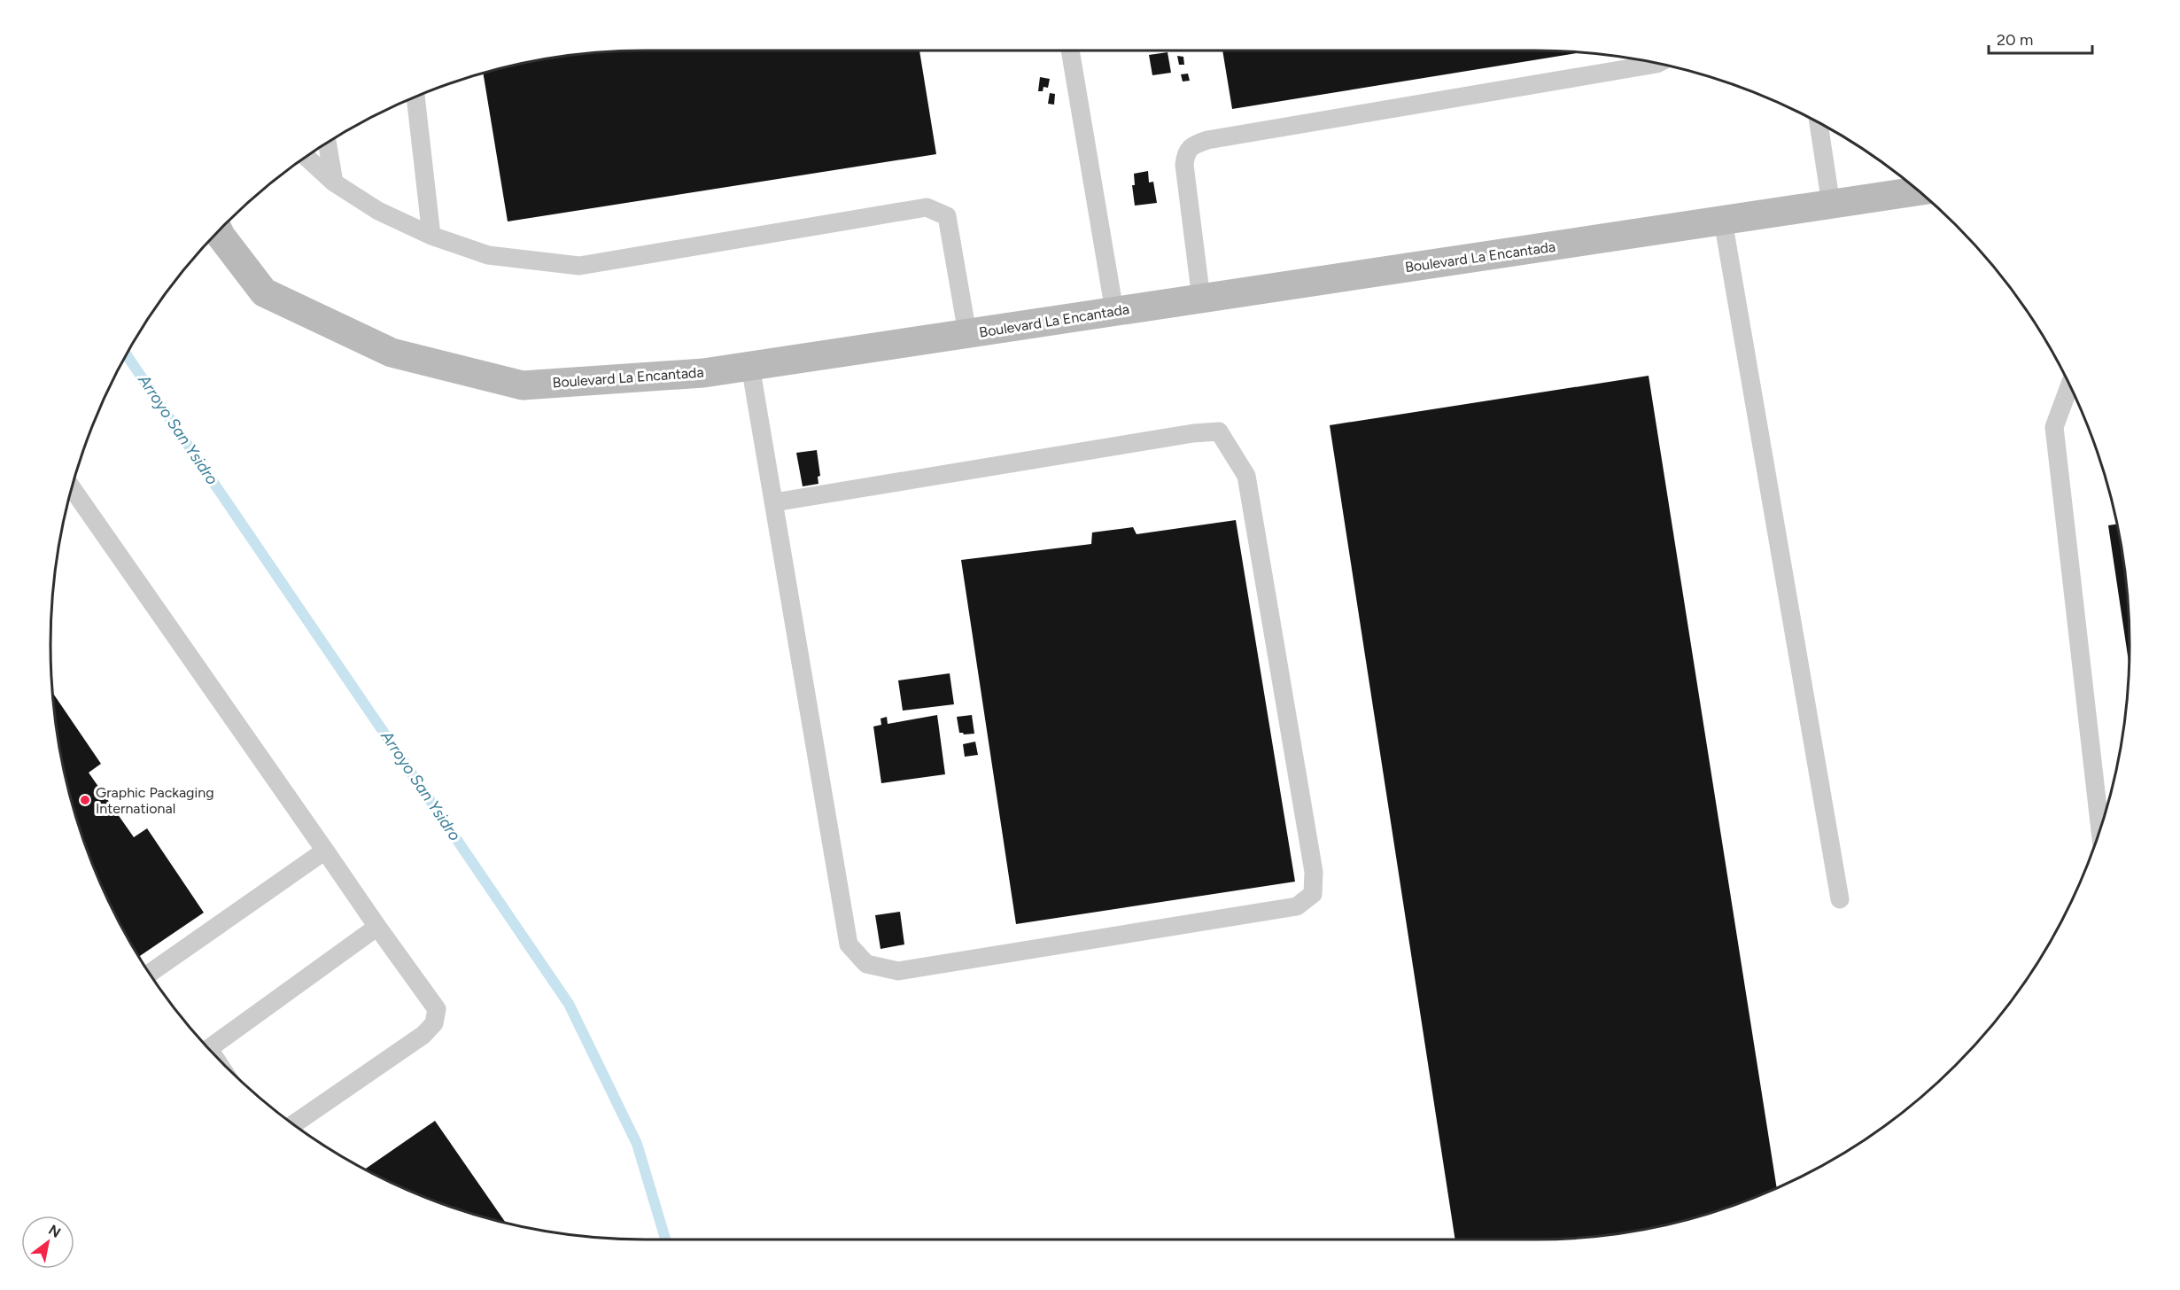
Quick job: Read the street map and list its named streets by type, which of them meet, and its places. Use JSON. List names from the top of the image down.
{
  "streets": {
    "main road": ["Boulevard La Encantada"]
  },
  "water": ["Arroyo San Ysidro"],
  "places": ["Graphic Packaging International"],
  "scale_bar": "20 m",
  "north": "top right"
}
